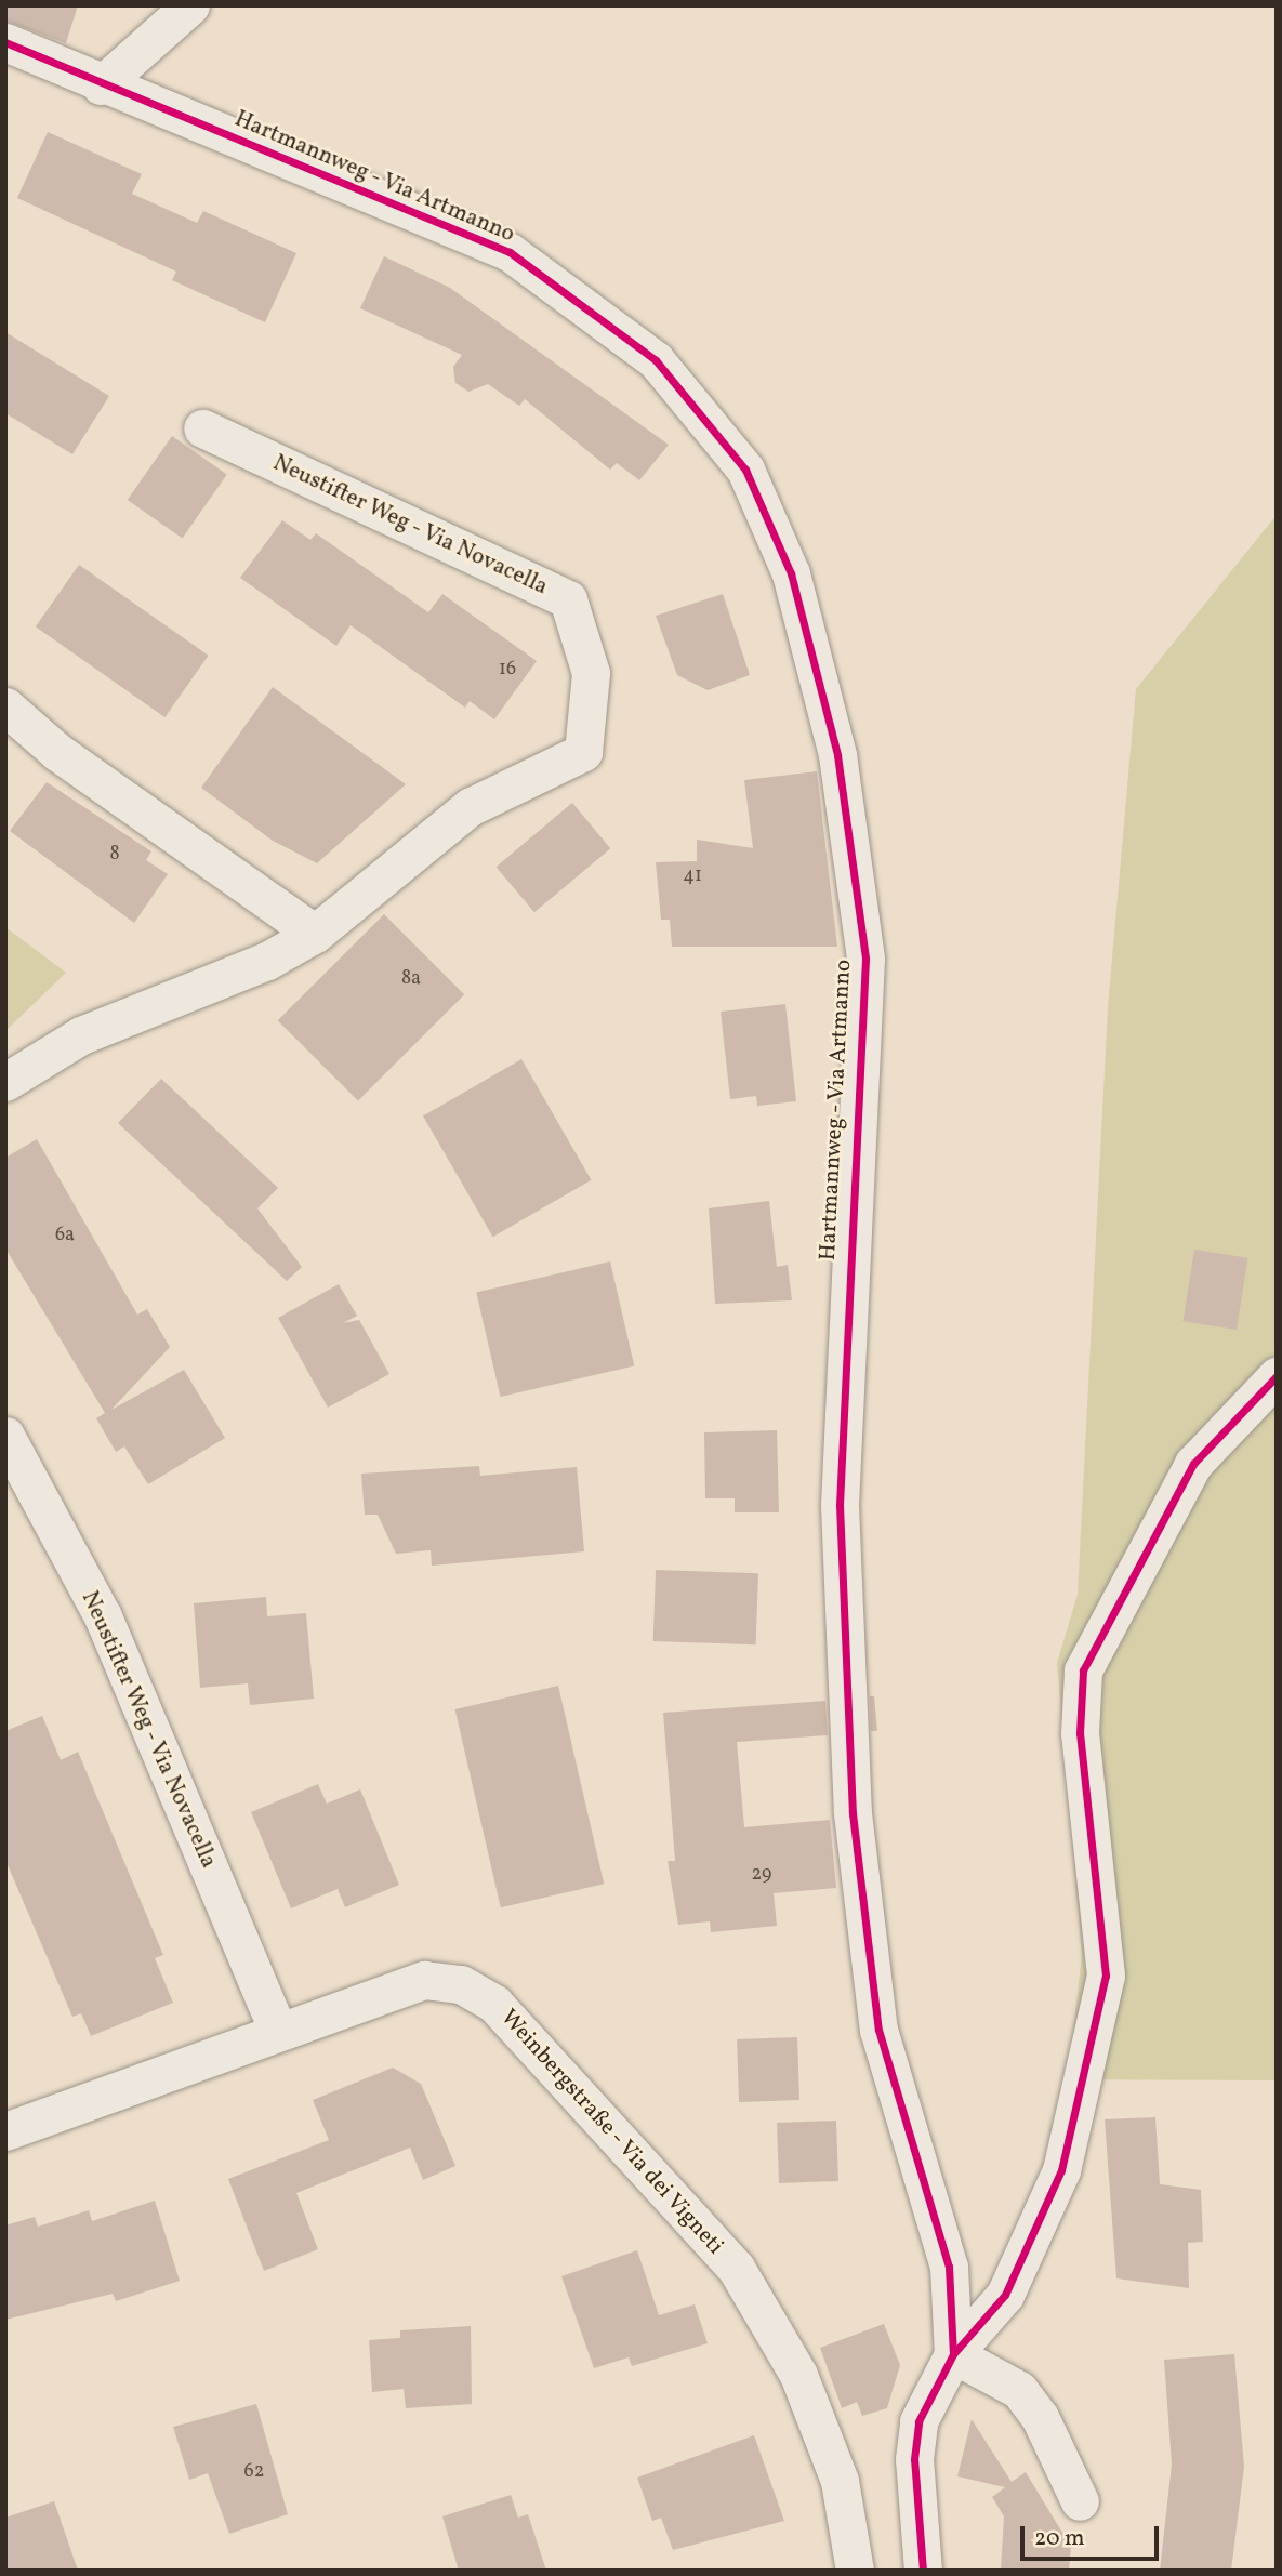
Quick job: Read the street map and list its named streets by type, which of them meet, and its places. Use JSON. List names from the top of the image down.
{
  "streets": {
    "street": ["Hartmannweg - Via Artmanno", "Neustifter Weg - Via Novacella", "Weinbergstraße - Via dei Vigneti"]
  },
  "crossings": [
    ["Neustifter Weg - Via Novacella", "Weinbergstraße - Via dei Vigneti"]
  ],
  "house_numbers": [
    "16",
    "8",
    "41",
    "8a",
    "6a",
    "29",
    "62"
  ],
  "scale_bar": "20 m"
}
